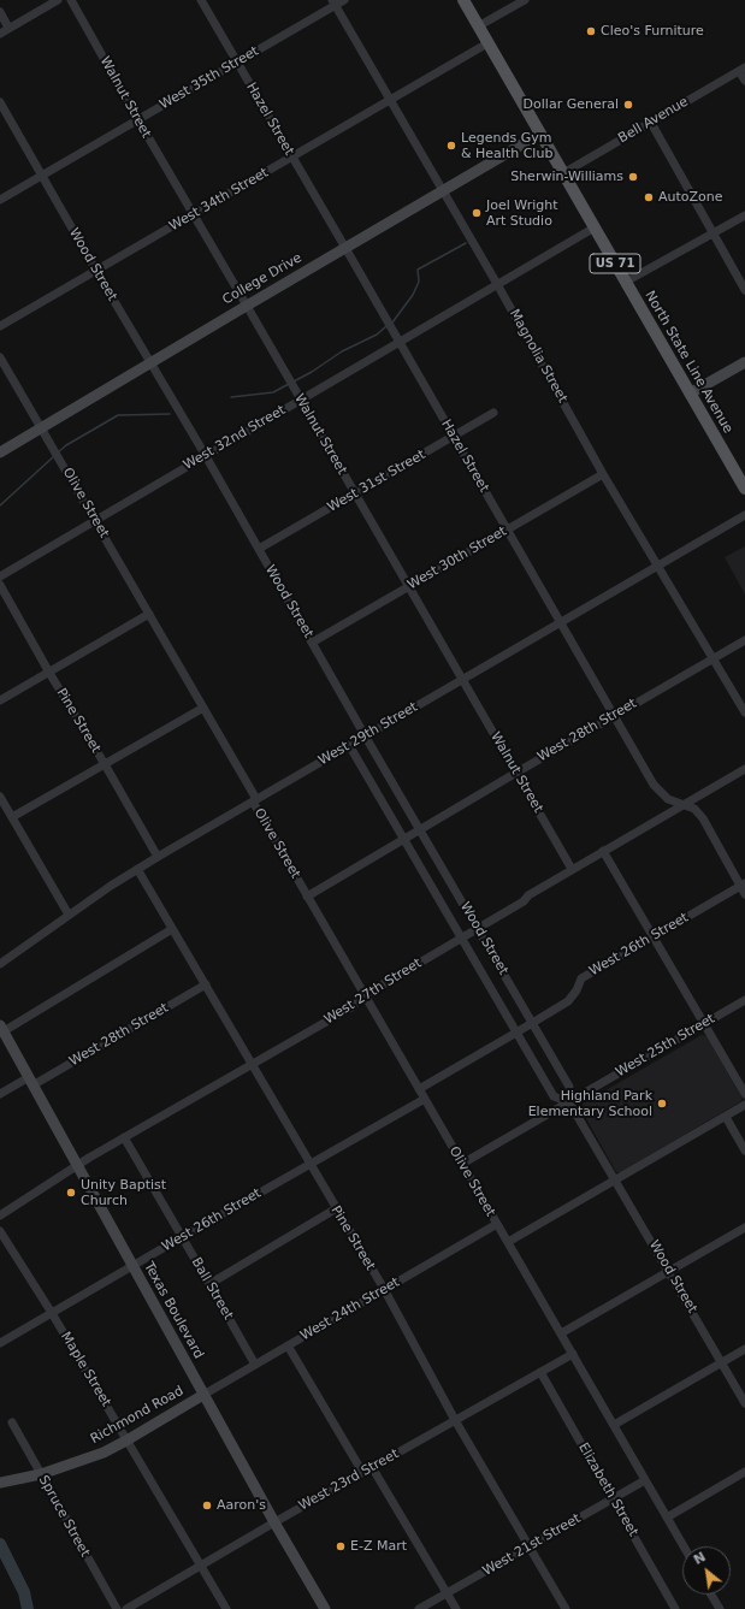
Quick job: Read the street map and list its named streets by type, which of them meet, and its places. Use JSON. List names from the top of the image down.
{
  "streets": {
    "main road": ["US 71", "North State Line Avenue"],
    "street": [
      "West 35th Street",
      "Walnut Street",
      "Hazel Street",
      "Bell Avenue",
      "West 34th Street",
      "Wood Street",
      "College Drive",
      "Magnolia Street",
      "West 32nd Street",
      "West 31st Street",
      "Olive Street",
      "West 30th Street",
      "Pine Street",
      "West 28th Street",
      "West 29th Street",
      "West 26th Street",
      "West 27th Street",
      "West 25th Street",
      "Ball Street",
      "West 24th Street",
      "Texas Boulevard",
      "Maple Street",
      "Richmond Road",
      "West 23rd Street",
      "Elizabeth Street",
      "Spruce Street",
      "West 21st Street"
    ]
  },
  "crossings": [
    ["West 35th Street", "Walnut Street"],
    ["West 35th Street", "Hazel Street"],
    ["West 35th Street", "Wood Street"],
    ["West 35th Street", "Magnolia Street"],
    ["Walnut Street", "West 34th Street"],
    ["Walnut Street", "College Drive"],
    ["Walnut Street", "West 32nd Street"],
    ["Walnut Street", "West 31st Street"],
    ["Walnut Street", "West 30th Street"],
    ["Walnut Street", "West 28th Street"],
    ["Walnut Street", "West 29th Street"],
    ["Walnut Street", "West 27th Street"],
    ["Hazel Street", "West 34th Street"],
    ["Hazel Street", "College Drive"],
    ["Hazel Street", "West 32nd Street"],
    ["Hazel Street", "West 31st Street"],
    ["Hazel Street", "West 30th Street"],
    ["Hazel Street", "West 28th Street"],
    ["Hazel Street", "West 29th Street"],
    ["Hazel Street", "West 26th Street"],
    ["Hazel Street", "West 27th Street"],
    ["Bell Avenue", "North State Line Avenue"],
    ["West 34th Street", "Wood Street"],
    ["West 34th Street", "Magnolia Street"],
    ["West 34th Street", "North State Line Avenue"],
    ["Wood Street", "College Drive"],
    ["Wood Street", "West 32nd Street"],
    ["Wood Street", "West 31st Street"],
    ["Wood Street", "West 30th Street"],
    ["Wood Street", "West 28th Street"],
    ["Wood Street", "West 29th Street"],
    ["Wood Street", "West 26th Street"],
    ["Wood Street", "West 27th Street"],
    ["Wood Street", "West 25th Street"],
    ["College Drive", "Magnolia Street"],
    ["College Drive", "North State Line Avenue"],
    ["College Drive", "Olive Street"],
    ["Magnolia Street", "West 32nd Street"],
    ["Magnolia Street", "West 30th Street"],
    ["Magnolia Street", "West 28th Street"],
    ["Magnolia Street", "West 29th Street"],
    ["North State Line Avenue", "West 32nd Street"],
    ["West 32nd Street", "Olive Street"],
    ["Olive Street", "West 28th Street"],
    ["Olive Street", "West 29th Street"],
    ["Olive Street", "West 26th Street"],
    ["Olive Street", "West 27th Street"],
    ["Olive Street", "West 25th Street"],
    ["Olive Street", "West 24th Street"],
    ["Olive Street", "West 23rd Street"],
    ["Olive Street", "West 21st Street"],
    ["Pine Street", "West 28th Street"],
    ["Pine Street", "West 29th Street"],
    ["Pine Street", "West 26th Street"],
    ["Pine Street", "West 27th Street"],
    ["Pine Street", "West 24th Street"],
    ["Pine Street", "West 23rd Street"],
    ["Pine Street", "West 21st Street"],
    ["West 28th Street", "Texas Boulevard"],
    ["West 26th Street", "Ball Street"],
    ["West 26th Street", "Texas Boulevard"],
    ["West 26th Street", "Maple Street"],
    ["West 27th Street", "Ball Street"],
    ["West 27th Street", "Texas Boulevard"],
    ["Ball Street", "West 24th Street"],
    ["West 24th Street", "Texas Boulevard"],
    ["West 24th Street", "Richmond Road"],
    ["Texas Boulevard", "Richmond Road"],
    ["Texas Boulevard", "West 23rd Street"],
    ["Maple Street", "Richmond Road"],
    ["Maple Street", "West 23rd Street"],
    ["Richmond Road", "Spruce Street"],
    ["West 23rd Street", "Elizabeth Street"],
    ["Elizabeth Street", "West 21st Street"]
  ],
  "places": [
    "Cleo's Furniture",
    "Dollar General",
    "Legends Gym & Health Club",
    "Sherwin-Williams",
    "AutoZone",
    "Joel Wright Art Studio",
    "Highland Park Elementary School",
    "Unity Baptist Church",
    "Aaron's",
    "E-Z Mart"
  ],
  "north": "top left"
}
